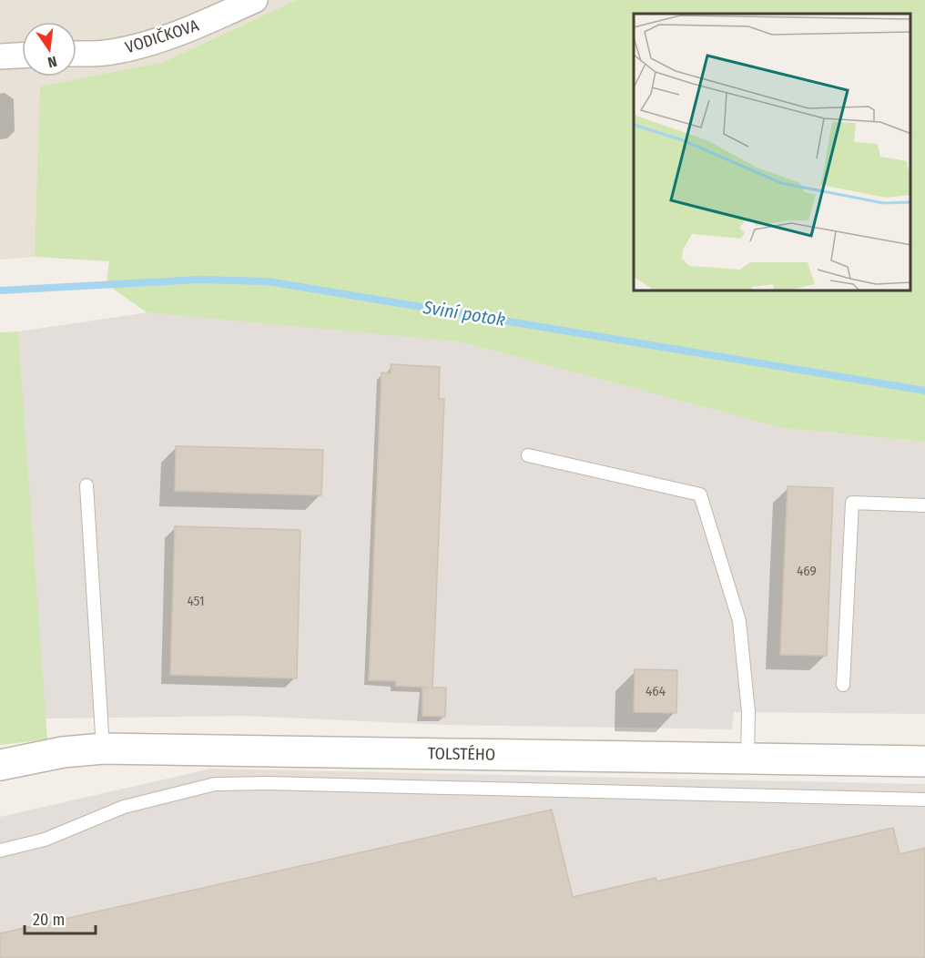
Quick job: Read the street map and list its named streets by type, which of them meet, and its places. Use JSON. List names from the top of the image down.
{
  "streets": {
    "street": ["VODIČKOVA", "TOLSTÉHO"]
  },
  "water": ["Sviní potok"],
  "house_numbers": ["469", "451", "464"],
  "scale_bar": "20 m",
  "north": "bottom"
}
